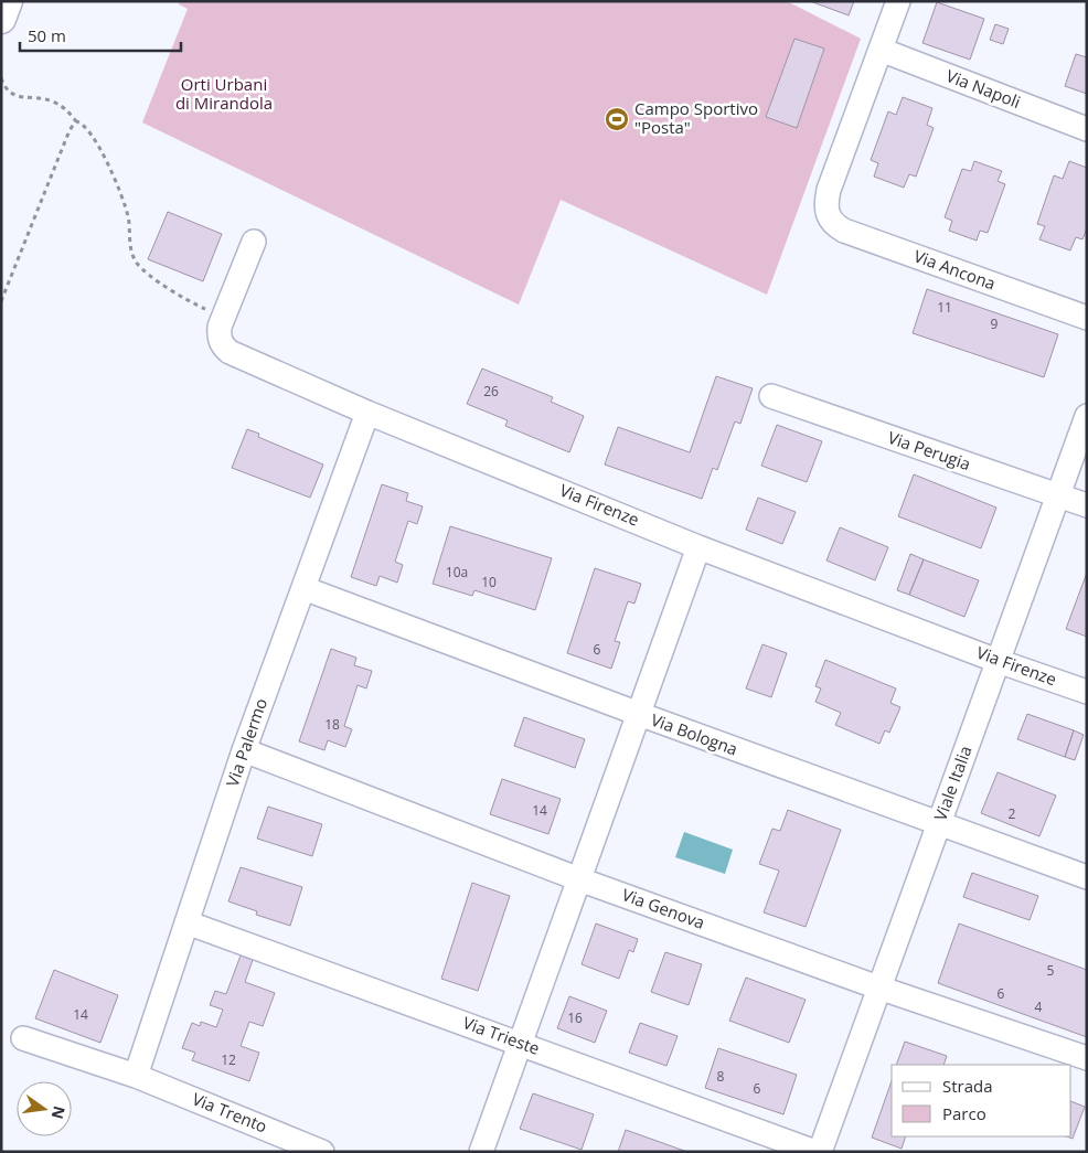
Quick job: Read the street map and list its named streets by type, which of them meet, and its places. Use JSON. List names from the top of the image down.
{
  "streets": {
    "street": [
      "Via Napoli",
      "Via Ancona",
      "Via Perugia",
      "Via Firenze",
      "Via Bologna",
      "Via Palermo",
      "Viale Italia",
      "Via Genova",
      "Via Trieste",
      "Via Trento"
    ]
  },
  "crossings": [
    ["Via Napoli", "Via Ancona"],
    ["Via Perugia", "Viale Italia"],
    ["Via Firenze", "Via Palermo"],
    ["Via Firenze", "Viale Italia"],
    ["Via Bologna", "Via Palermo"],
    ["Via Bologna", "Viale Italia"],
    ["Via Palermo", "Via Genova"],
    ["Via Palermo", "Via Trieste"],
    ["Via Palermo", "Via Trento"],
    ["Viale Italia", "Via Genova"]
  ],
  "parks": ["Orti Urbani di Mirandola"],
  "places": {
    "sports": ["Campo Sportivo \"Posta\""]
  },
  "house_numbers": [
    "11",
    "9",
    "26",
    "10a",
    "10",
    "6",
    "18",
    "14",
    "2",
    "5",
    "6",
    "4",
    "14",
    "16",
    "12",
    "8",
    "6"
  ],
  "legend": ["Strada", "Parco"],
  "scale_bar": "50 m",
  "north": "right"
}
